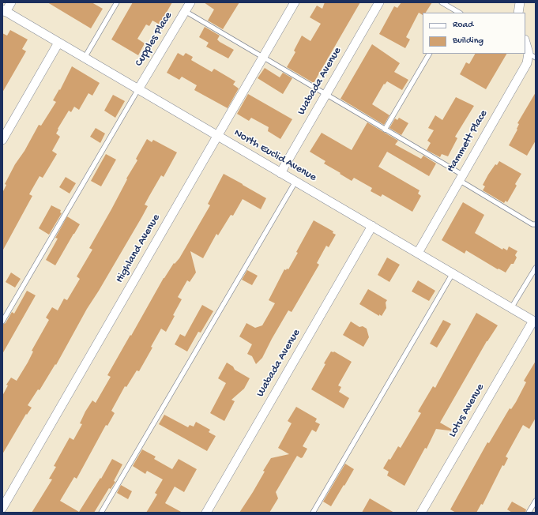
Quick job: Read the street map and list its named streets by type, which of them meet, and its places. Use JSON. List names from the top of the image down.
{
  "streets": {
    "street": [
      "Cupples Place",
      "Wabada Avenue",
      "Hammett Place",
      "North Euclid Avenue",
      "Highland Avenue",
      "Lotus Avenue"
    ]
  },
  "crossings": [
    ["Cupples Place", "North Euclid Avenue"],
    ["Wabada Avenue", "North Euclid Avenue"],
    ["Hammett Place", "North Euclid Avenue"],
    ["North Euclid Avenue", "Highland Avenue"],
    ["North Euclid Avenue", "Lotus Avenue"]
  ],
  "legend": ["Road", "Building"]
}
